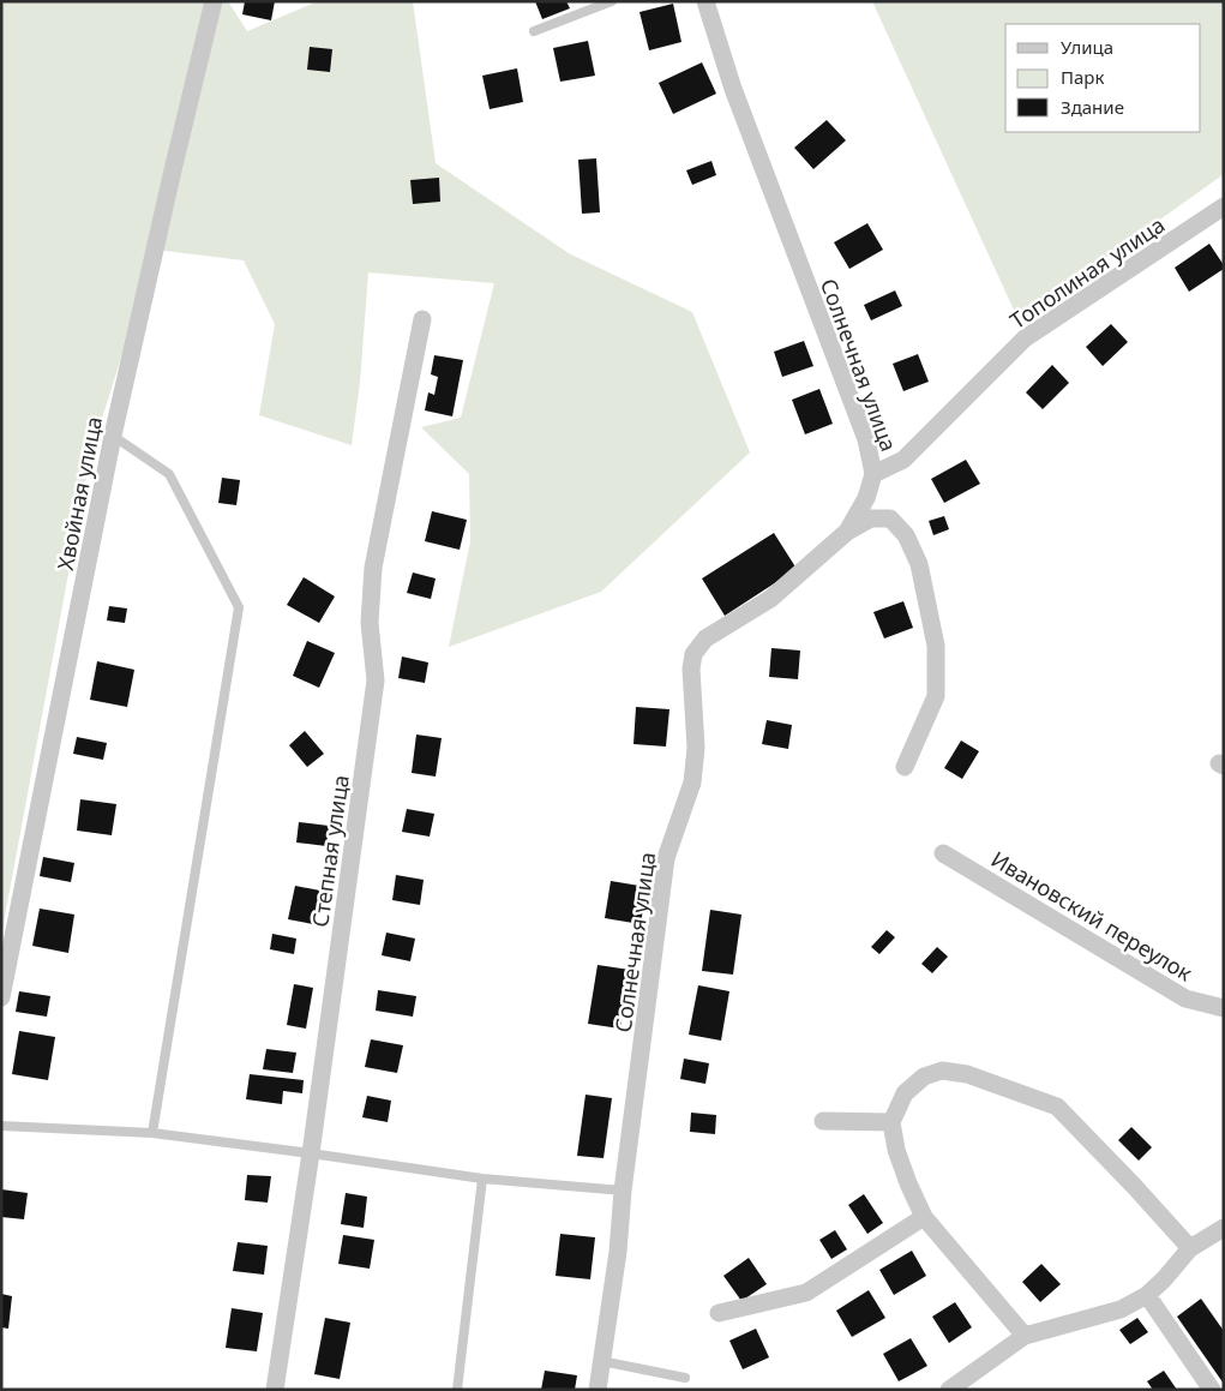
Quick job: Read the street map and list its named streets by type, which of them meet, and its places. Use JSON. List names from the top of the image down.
{
  "streets": {
    "street": [
      "Тополиная улица",
      "Солнечная улица",
      "Хвойная улица",
      "Степная улица",
      "Ивановский переулок"
    ]
  },
  "crossings": [
    ["Тополиная улица", "Солнечная улица"]
  ],
  "legend": ["Улица", "Парк", "Здание"]
}
